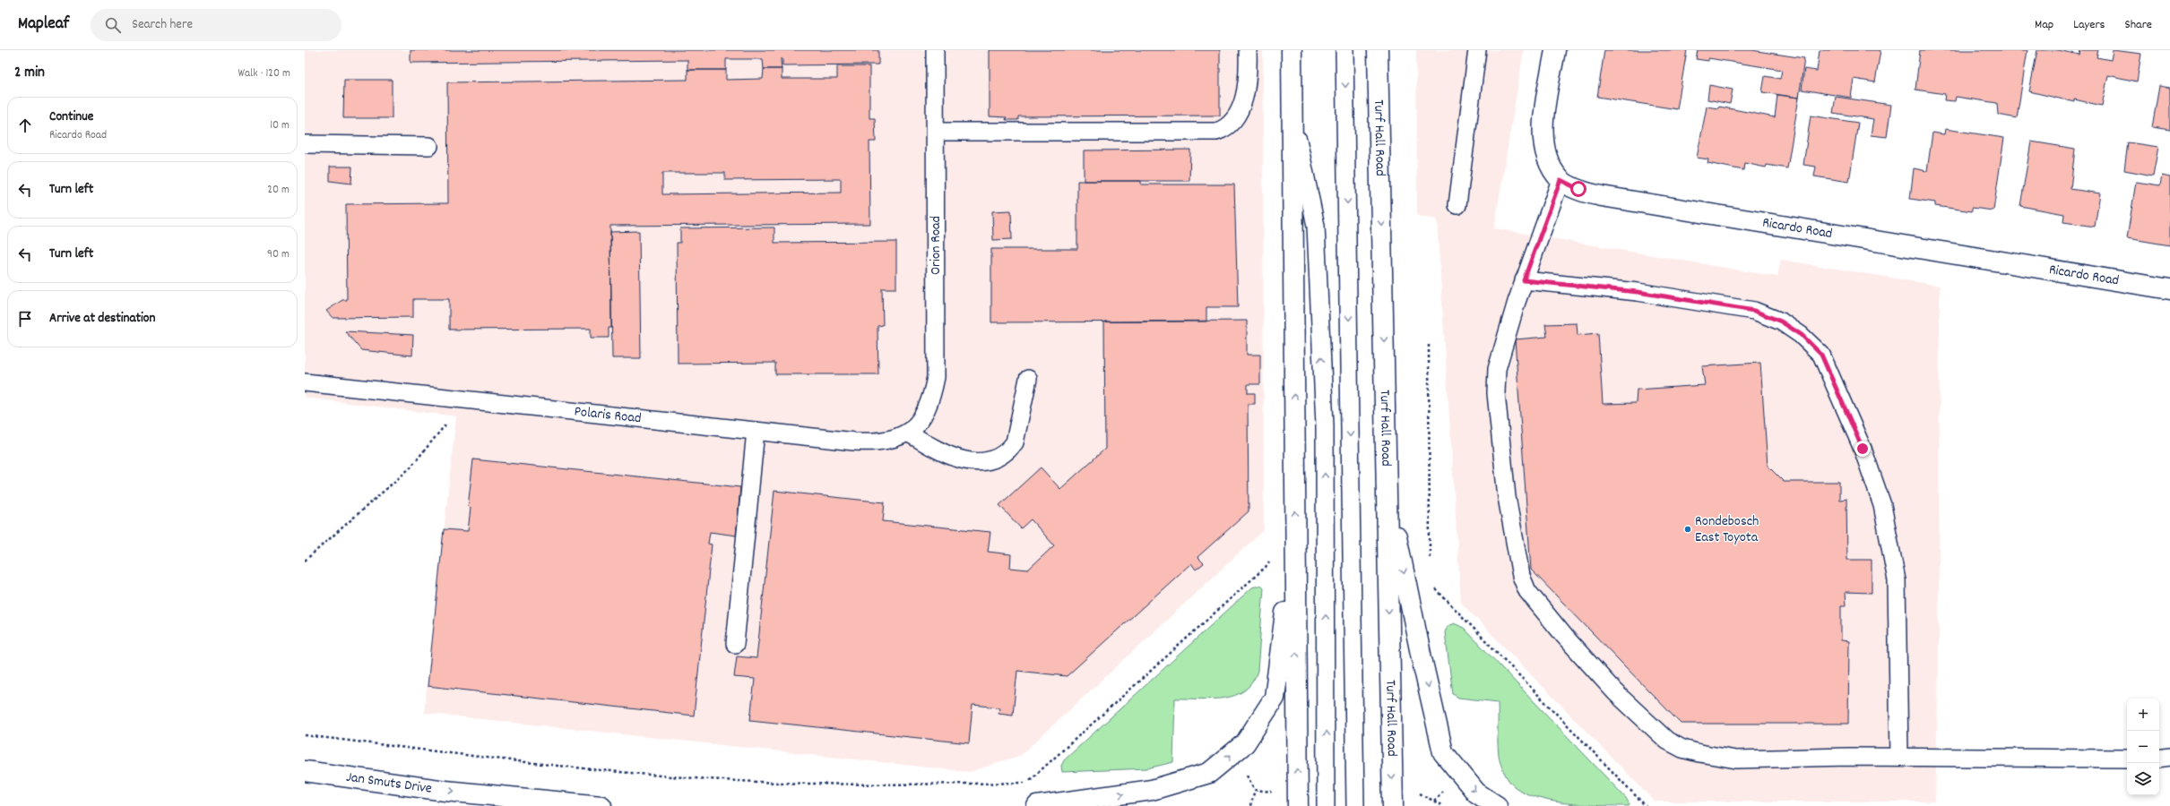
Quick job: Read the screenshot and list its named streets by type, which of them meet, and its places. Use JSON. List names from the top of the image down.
{
  "streets": {
    "main road": ["Turf Hall Road", "Ricardo Road", "Jan Smuts Drive"],
    "lane": ["Orion Road", "Polaris Road"]
  },
  "crossings": [
    ["Orion Road", "Polaris Road"]
  ],
  "one_way": ["Jan Smuts Drive"],
  "places": ["Rondebosch East Toyota"],
  "page": {
    "header": "Mapleaf",
    "search": "Search here",
    "nav": ["Map", "Layers", "Share"],
    "heading": ["2 min", "Walk · 120 m"],
    "list": [
      ["Continue", "Ricardo Road", "10 m"],
      ["Turn left", "20 m"],
      ["Turn left", "90 m"],
      "Arrive at destination"
    ],
    "map_buttons": ["+", "−"]
  }
}
